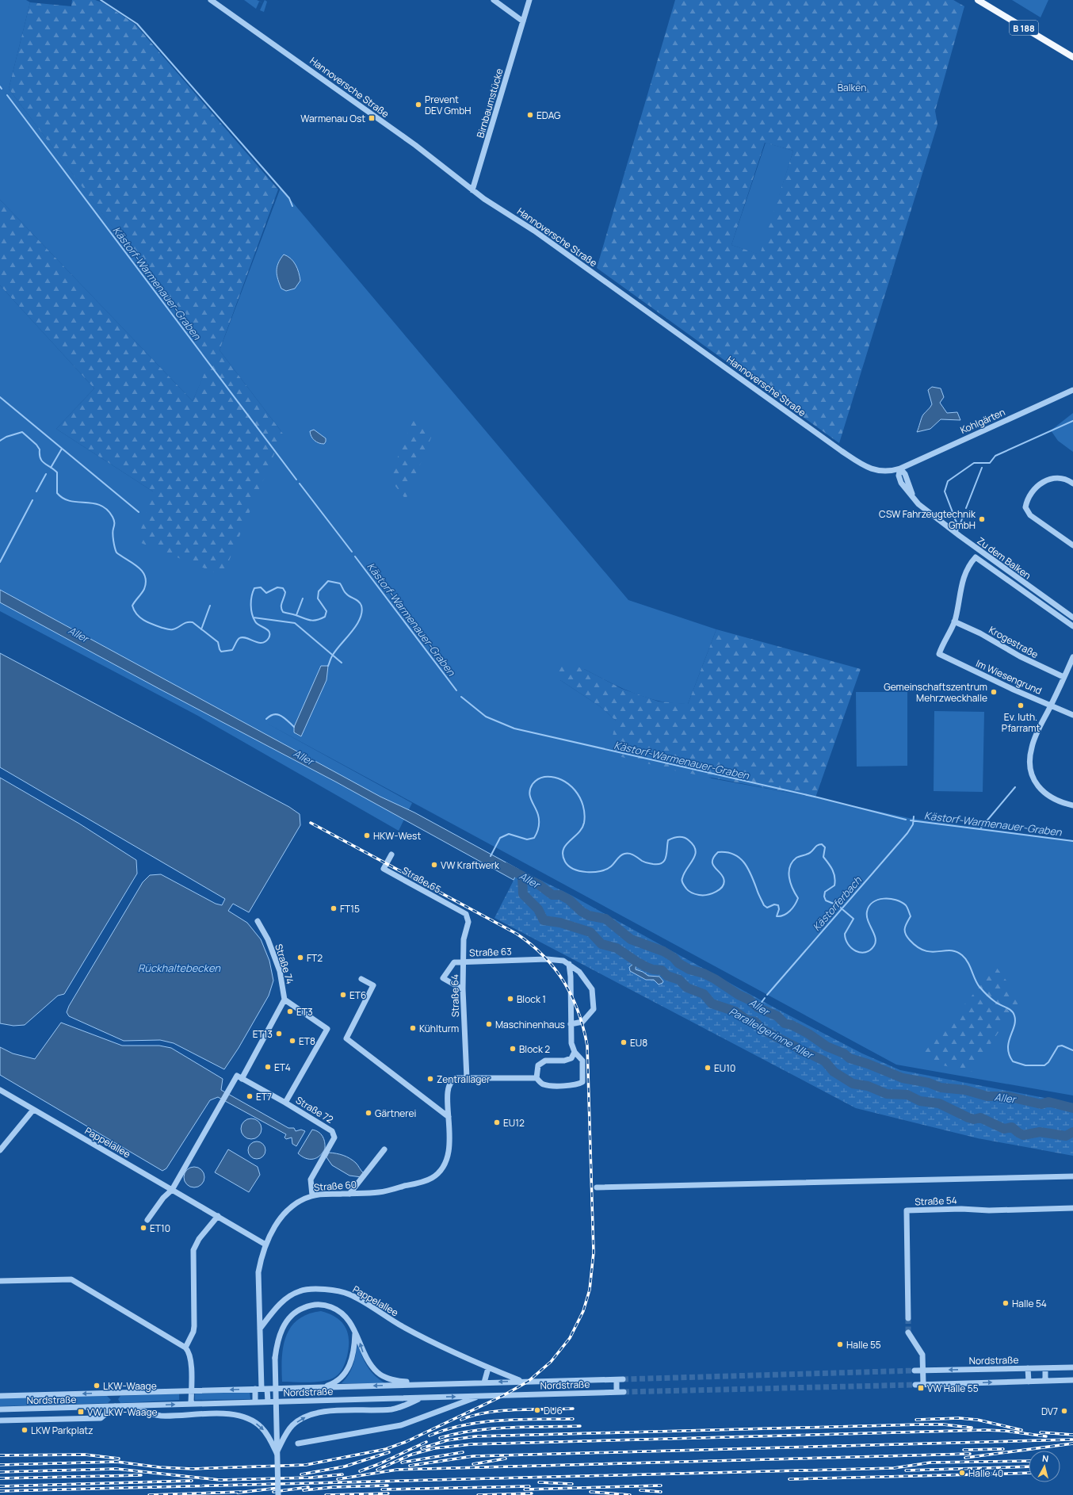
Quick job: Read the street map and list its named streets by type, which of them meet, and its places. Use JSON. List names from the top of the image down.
{
  "streets": {
    "main road": ["B 188"],
    "street": [
      "Hannoversche Straße",
      "Birnbaumstücke",
      "Kohlgärten",
      "Zu dem Balken",
      "Krogestraße",
      "Im Wiesengrund",
      "Straße 65",
      "Straße 63",
      "Straße 74",
      "Straße 64",
      "Straße 72",
      "Pappelallee",
      "Straße 60",
      "Straße 54",
      "Nordstraße"
    ]
  },
  "crossings": [
    ["Hannoversche Straße", "Birnbaumstücke"],
    ["Hannoversche Straße", "Kohlgärten"],
    ["Hannoversche Straße", "Zu dem Balken"],
    ["Kohlgärten", "Zu dem Balken"],
    ["Krogestraße", "Im Wiesengrund"],
    ["Straße 65", "Straße 64"],
    ["Straße 63", "Straße 64"],
    ["Straße 74", "Straße 72"],
    ["Straße 64", "Straße 60"],
    ["Straße 72", "Straße 60"],
    ["Pappelallee", "Straße 60"],
    ["Pappelallee", "Nordstraße"],
    ["Straße 60", "Nordstraße"]
  ],
  "water": [
    "Kästorf-Warmenauer-Graben",
    "Aller",
    "Kästorferbach",
    "Rückhaltebecken",
    "Parallelgerinne Aller"
  ],
  "parks": ["Balken"],
  "places": {
    "other": [
      "Prevent DEV GmbH",
      "EDAG",
      "CSW Fahrzeugtechnik GmbH",
      "Gemeinschaftszentrum Mehrzweckhalle",
      "Ev. luth. Pfarramt",
      "HKW-West",
      "VW Kraftwerk",
      "FT15",
      "FT2",
      "ET6",
      "Block 1",
      "ET3",
      "Maschinenhaus",
      "Kühlturm",
      "ET13",
      "ET8",
      "EU8",
      "Block 2",
      "ET4",
      "EU10",
      "Zentrallager",
      "ET7",
      "Gärtnerei",
      "EU12",
      "ET10",
      "Halle 54",
      "Halle 55",
      "LKW-Waage",
      "DU6",
      "DV7",
      "LKW Parkplatz",
      "Halle 40"
    ],
    "transit": ["Warmenau Ost", "VW Halle 55", "VW LKW-Waage"]
  },
  "north": "top"
}
